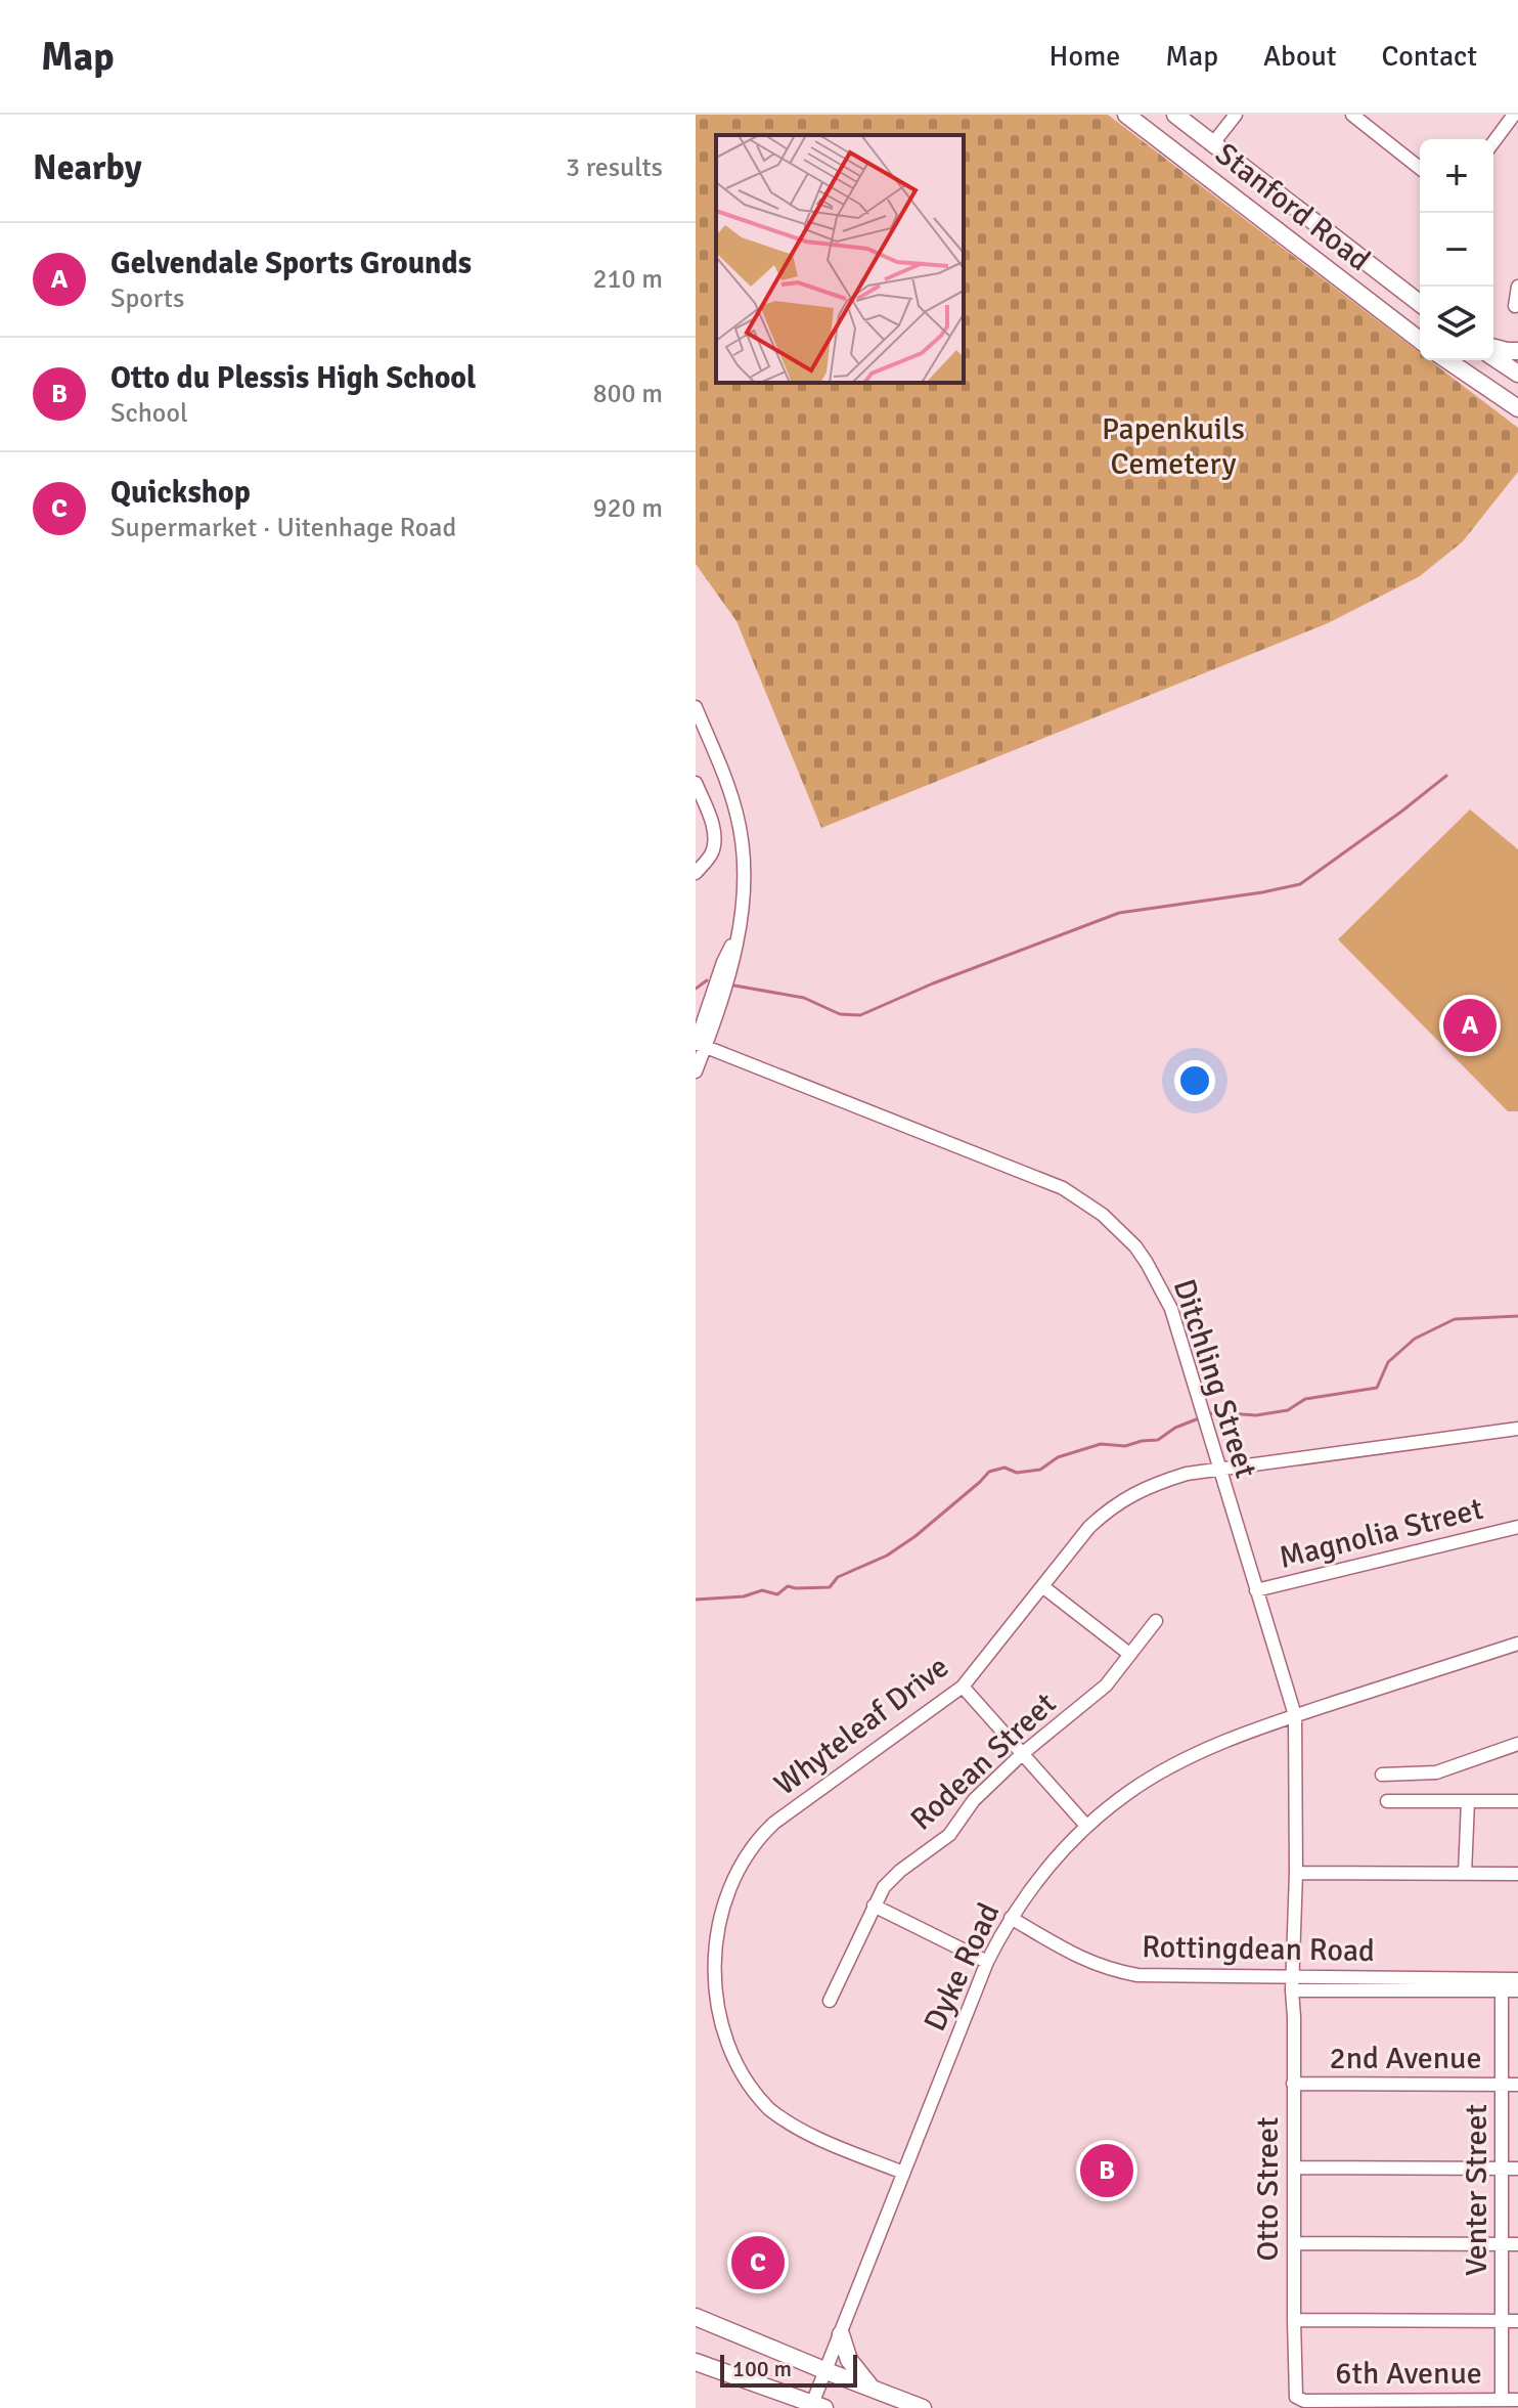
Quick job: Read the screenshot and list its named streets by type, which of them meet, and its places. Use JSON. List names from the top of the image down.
{
  "streets": {
    "main road": ["Stanford Road"],
    "street": [
      "Ditchling Street",
      "Magnolia Street",
      "Whyteleaf Drive",
      "Rodean Street",
      "Rottingdean Road",
      "Dyke Road",
      "2nd Avenue",
      "Otto Street",
      "Venter Street",
      "6th Avenue"
    ]
  },
  "crossings": [
    ["Ditchling Street", "Magnolia Street"],
    ["Ditchling Street", "Whyteleaf Drive"],
    ["Ditchling Street", "Dyke Road"],
    ["Ditchling Street", "Otto Street"],
    ["Whyteleaf Drive", "Dyke Road"],
    ["Rottingdean Road", "Dyke Road"],
    ["Rottingdean Road", "Otto Street"],
    ["Rottingdean Road", "Venter Street"],
    ["2nd Avenue", "Otto Street"],
    ["2nd Avenue", "Venter Street"],
    ["Otto Street", "6th Avenue"],
    ["Venter Street", "6th Avenue"]
  ],
  "parks": ["Papenkuils Cemetery"],
  "scale_bar": "100 m",
  "page": {
    "header": "Map",
    "nav": [
      "Home",
      "Map",
      "About",
      "Contact"
    ],
    "heading": ["Nearby", "3 results"],
    "map_buttons": ["+", "−"],
    "list": [
      {
        "mark": "A",
        "name": "Gelvendale Sports Grounds",
        "note": "Sports",
        "value": "210 m"
      },
      {
        "mark": "B",
        "name": "Otto du Plessis High School",
        "note": "School",
        "value": "800 m"
      },
      {
        "mark": "C",
        "name": "Quickshop",
        "note": "Supermarket · Uitenhage Road",
        "value": "920 m"
      }
    ],
    "pins": ["A", "B", "C"],
    "scale": "100 m"
  }
}
